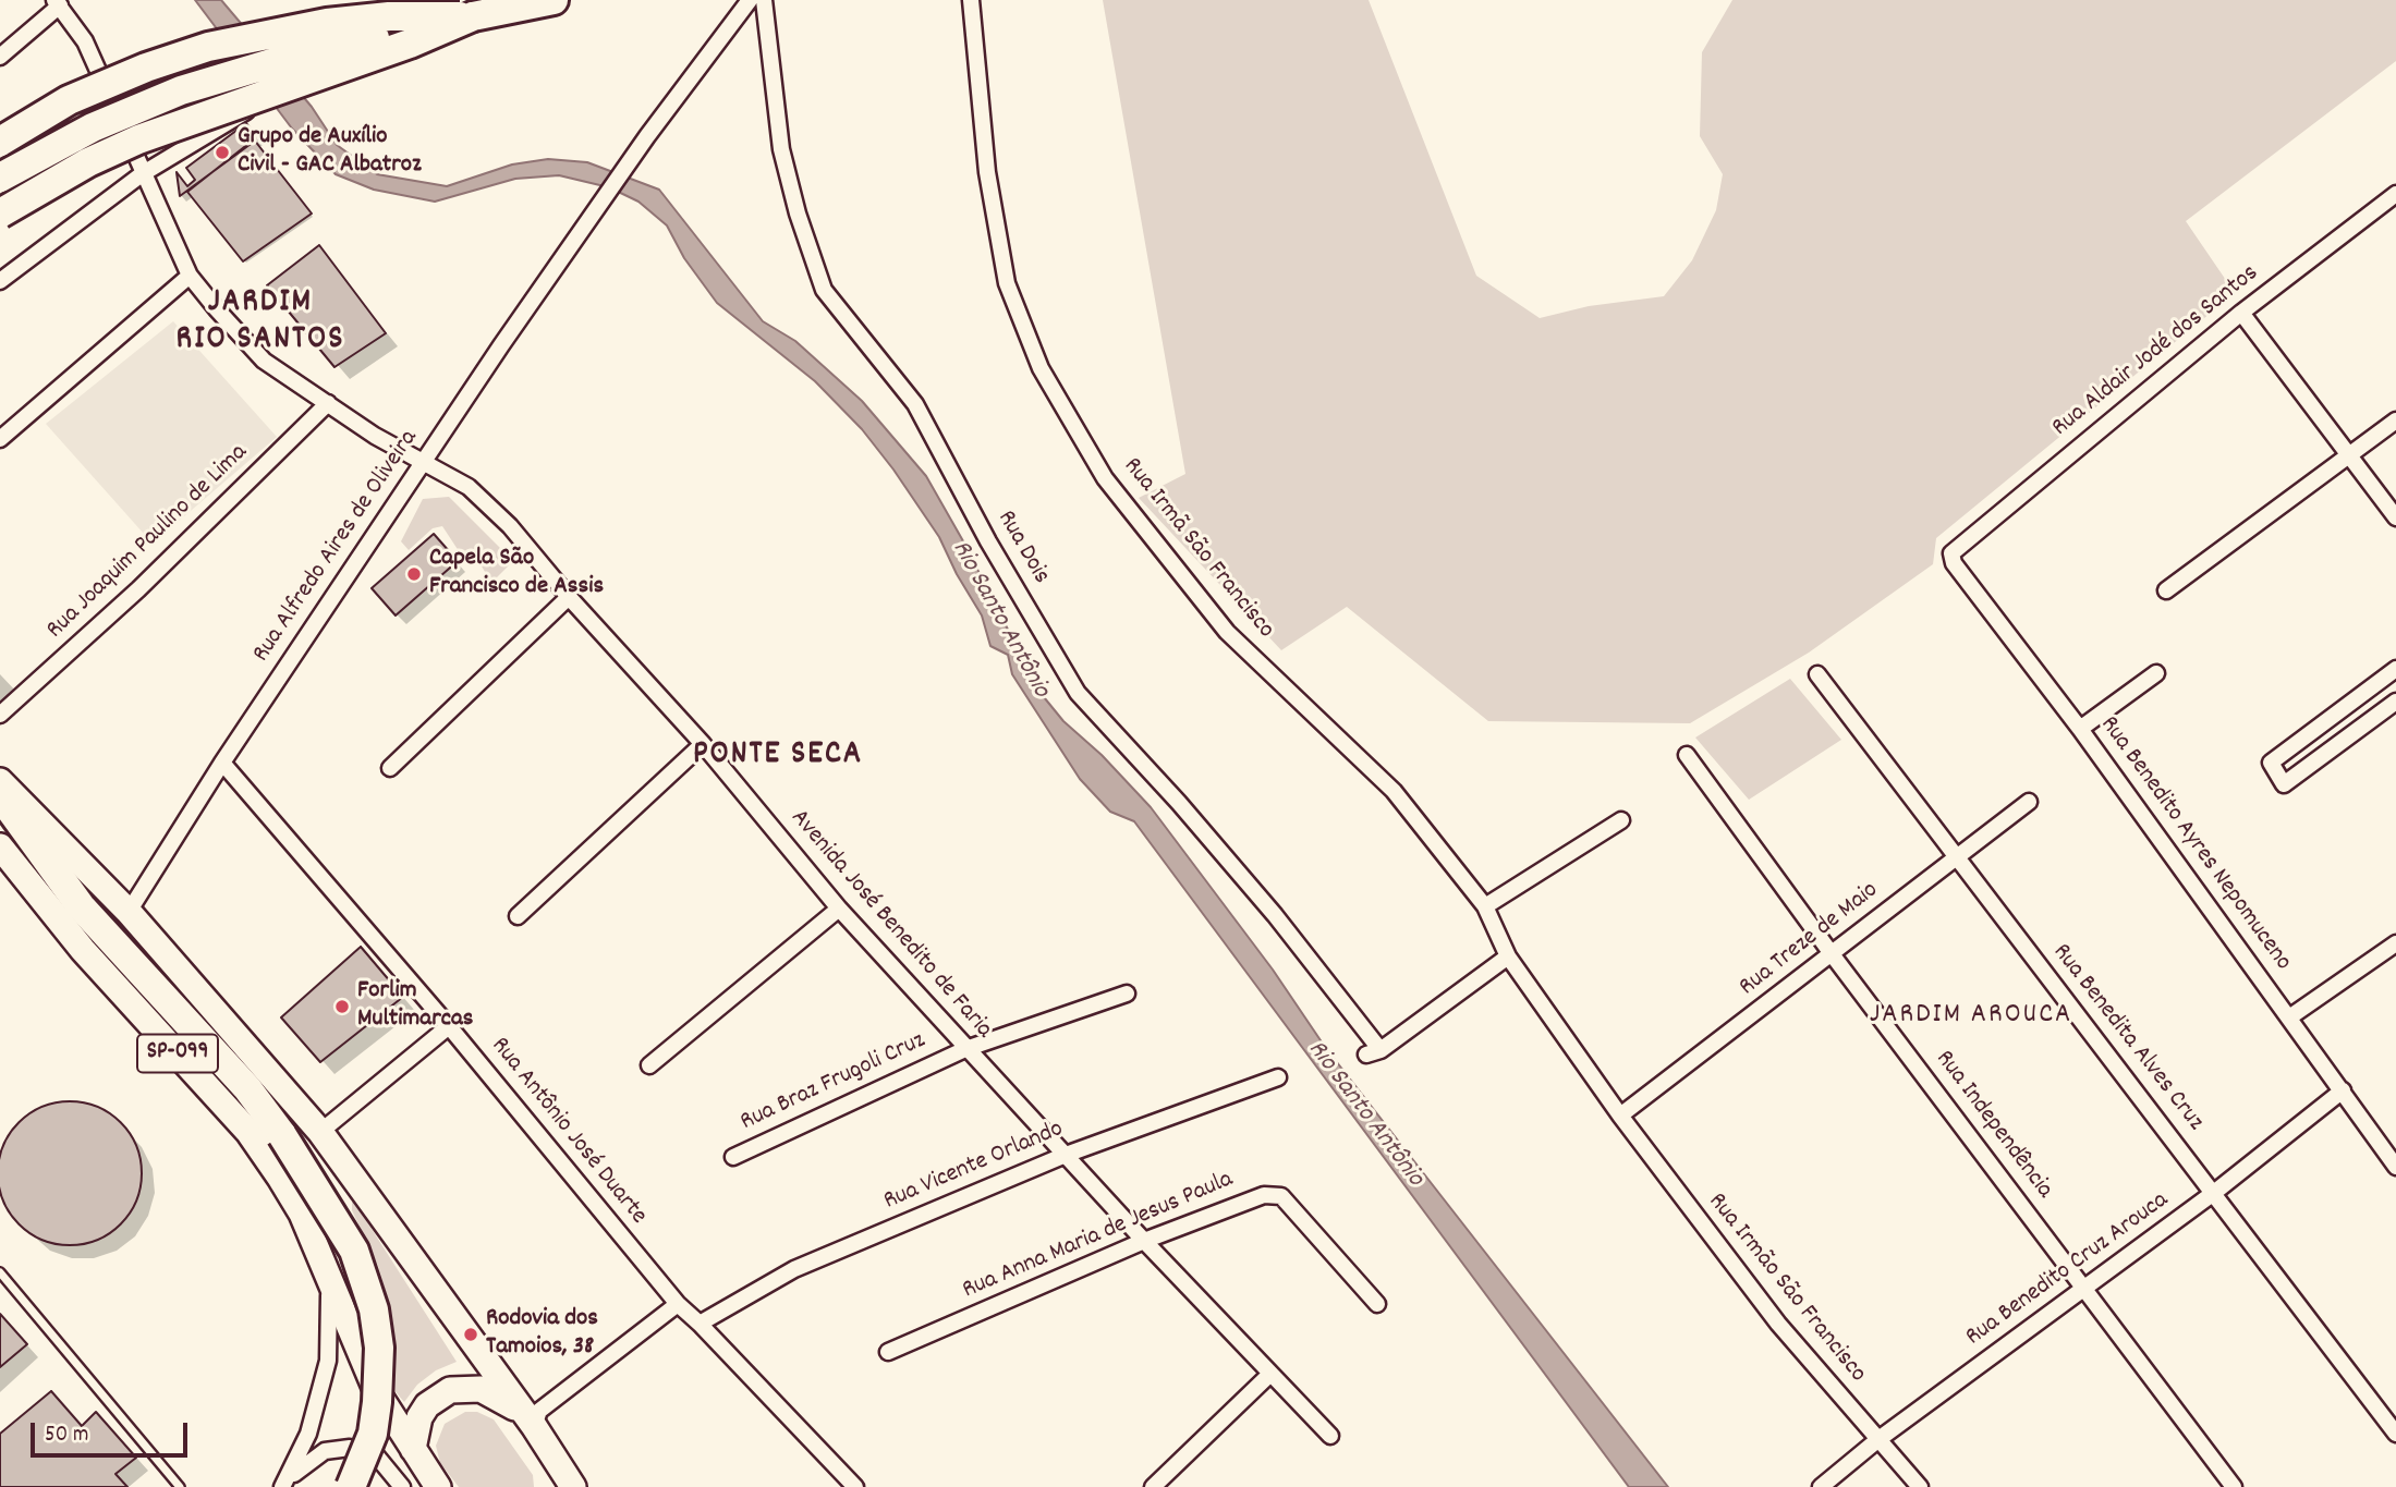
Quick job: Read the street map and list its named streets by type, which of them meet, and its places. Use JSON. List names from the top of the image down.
{
  "streets": {
    "main road": ["SP-099"],
    "street": [
      "Rua Aldair Jodé dos Santos",
      "Rua Joaquim Paulino de Lima",
      "Rua Alfredo Aires de Oliveira",
      "Rua Dois",
      "Rua Irmã São Francisco",
      "Rua Benedito Ayres Nepomuceno",
      "Avenida José Benedito de Faria",
      "Rua Treze de Maio",
      "Rua Benedita Alves Cruz",
      "Rua Braz Frugoli Cruz",
      "Rua Independência",
      "Rua Antônio José Duarte",
      "Rua Vicente Orlando",
      "Rua Anna Maria de Jesus Paula",
      "Rua Benedito Cruz Arouca",
      "Rua Irmão São Francisco"
    ]
  },
  "crossings": [
    ["Rua Aldair Jodé dos Santos", "Rua Benedito Ayres Nepomuceno"],
    ["Rua Joaquim Paulino de Lima", "Avenida José Benedito de Faria"],
    ["Rua Alfredo Aires de Oliveira", "Avenida José Benedito de Faria"],
    ["Rua Alfredo Aires de Oliveira", "SP-099"],
    ["Rua Alfredo Aires de Oliveira", "Rua Antônio José Duarte"],
    ["Rua Dois", "Rua Irmã São Francisco"],
    ["Rua Irmã São Francisco", "Rua Treze de Maio"],
    ["Rua Irmã São Francisco", "Rua Irmão São Francisco"],
    ["Rua Benedito Ayres Nepomuceno", "Rua Benedito Cruz Arouca"],
    ["Avenida José Benedito de Faria", "Rua Braz Frugoli Cruz"],
    ["Avenida José Benedito de Faria", "Rua Vicente Orlando"],
    ["Avenida José Benedito de Faria", "Rua Anna Maria de Jesus Paula"],
    ["Rua Treze de Maio", "Rua Benedita Alves Cruz"],
    ["Rua Treze de Maio", "Rua Independência"],
    ["Rua Treze de Maio", "Rua Irmão São Francisco"],
    ["Rua Benedita Alves Cruz", "Rua Benedito Cruz Arouca"],
    ["Rua Independência", "Rua Benedito Cruz Arouca"],
    ["Rua Antônio José Duarte", "Rua Vicente Orlando"],
    ["Rua Benedito Cruz Arouca", "Rua Irmão São Francisco"]
  ],
  "districts": ["JARDIM RIO SANTOS", "PONTE SECA", "JARDIM AROUCA"],
  "water": ["Rio Santo Antônio"],
  "places": [
    "Grupo de Auxílio Civil - GAC Albatroz",
    "Capela São Francisco de Assis",
    "Forlim Multimarcas",
    "Rodovia dos Tamoios, 38"
  ],
  "scale_bar": "50 m"
}
